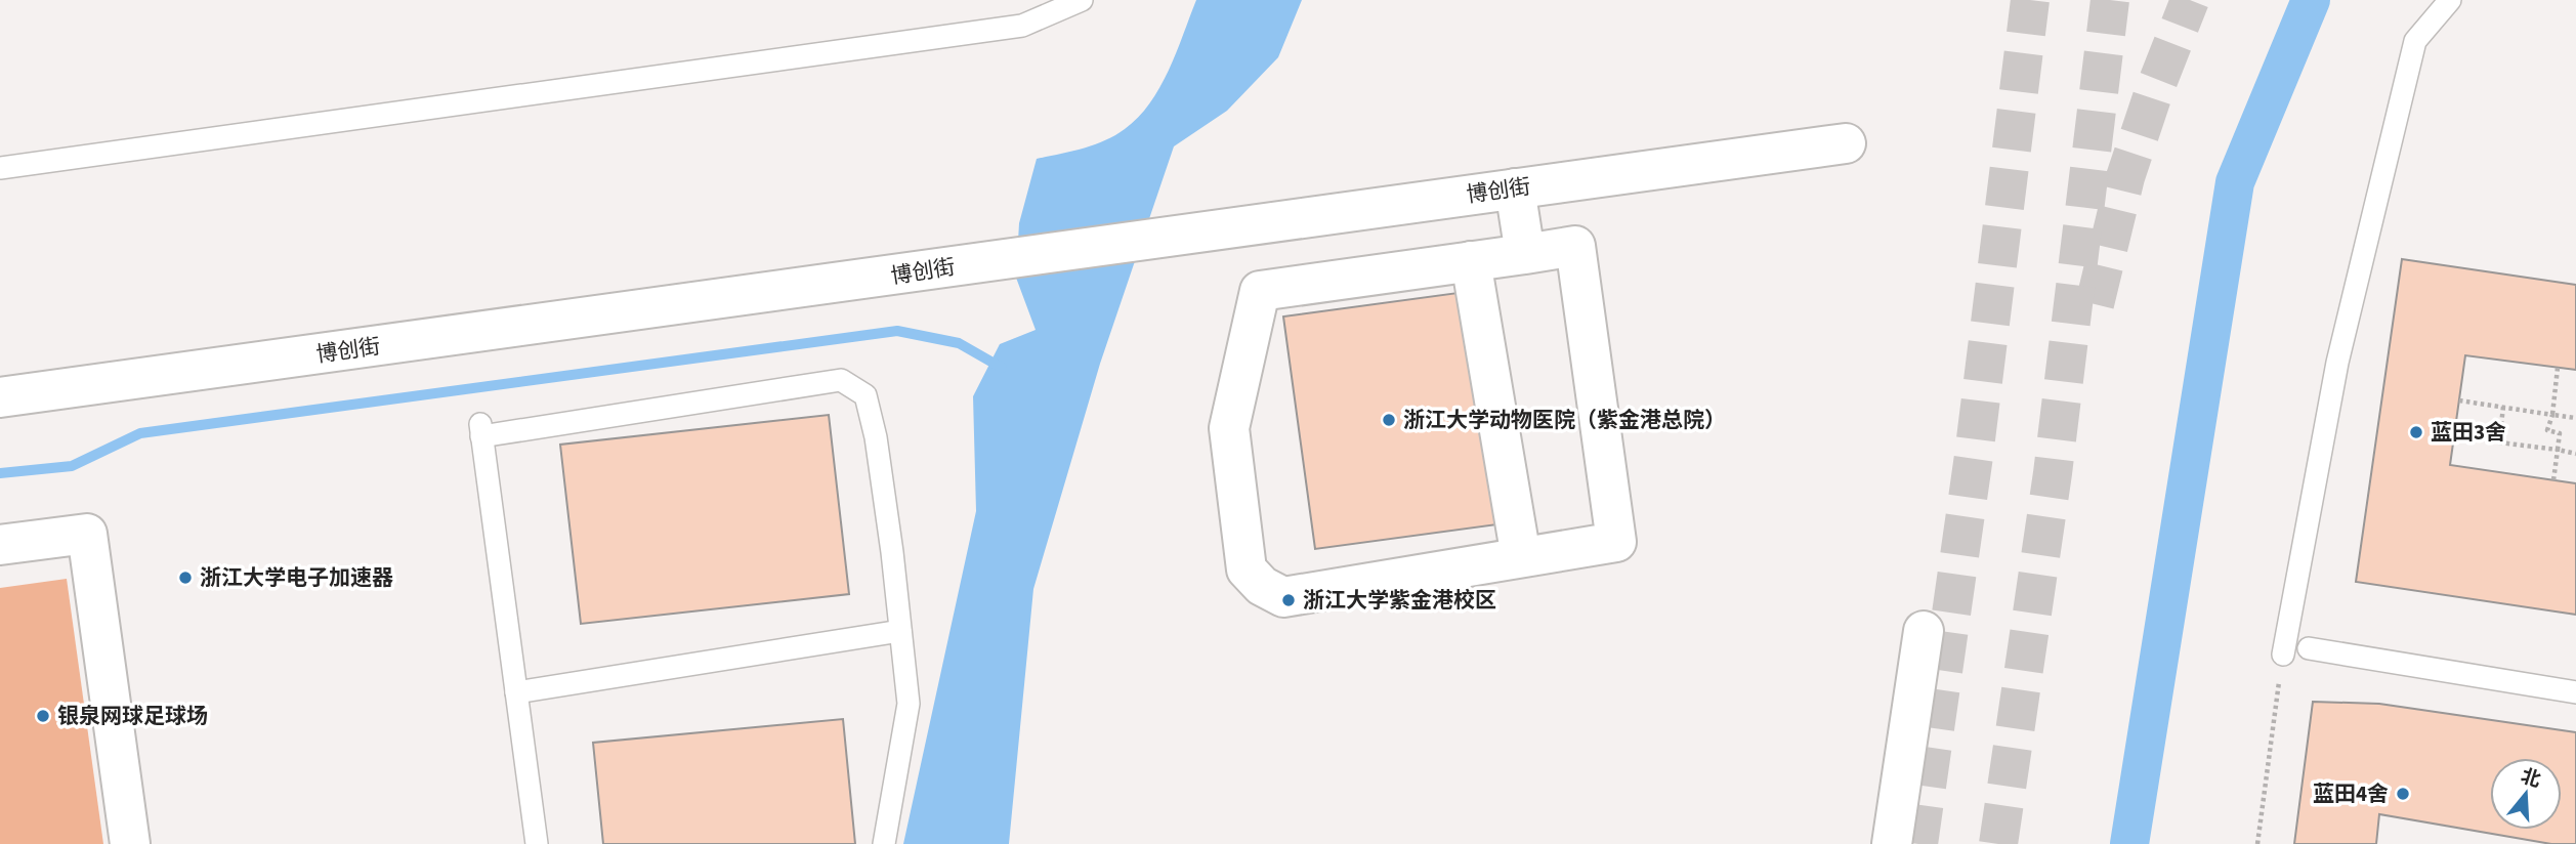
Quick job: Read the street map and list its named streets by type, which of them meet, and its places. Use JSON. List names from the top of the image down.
{
  "streets": {
    "street": ["博创街"]
  },
  "places": [
    "浙江大学动物医院（紫金港总院）",
    "蓝田3舍",
    "浙江大学电子加速器",
    "浙江大学紫金港校区",
    "银泉网球足球场",
    "蓝田4舍"
  ],
  "north": "top"
}
